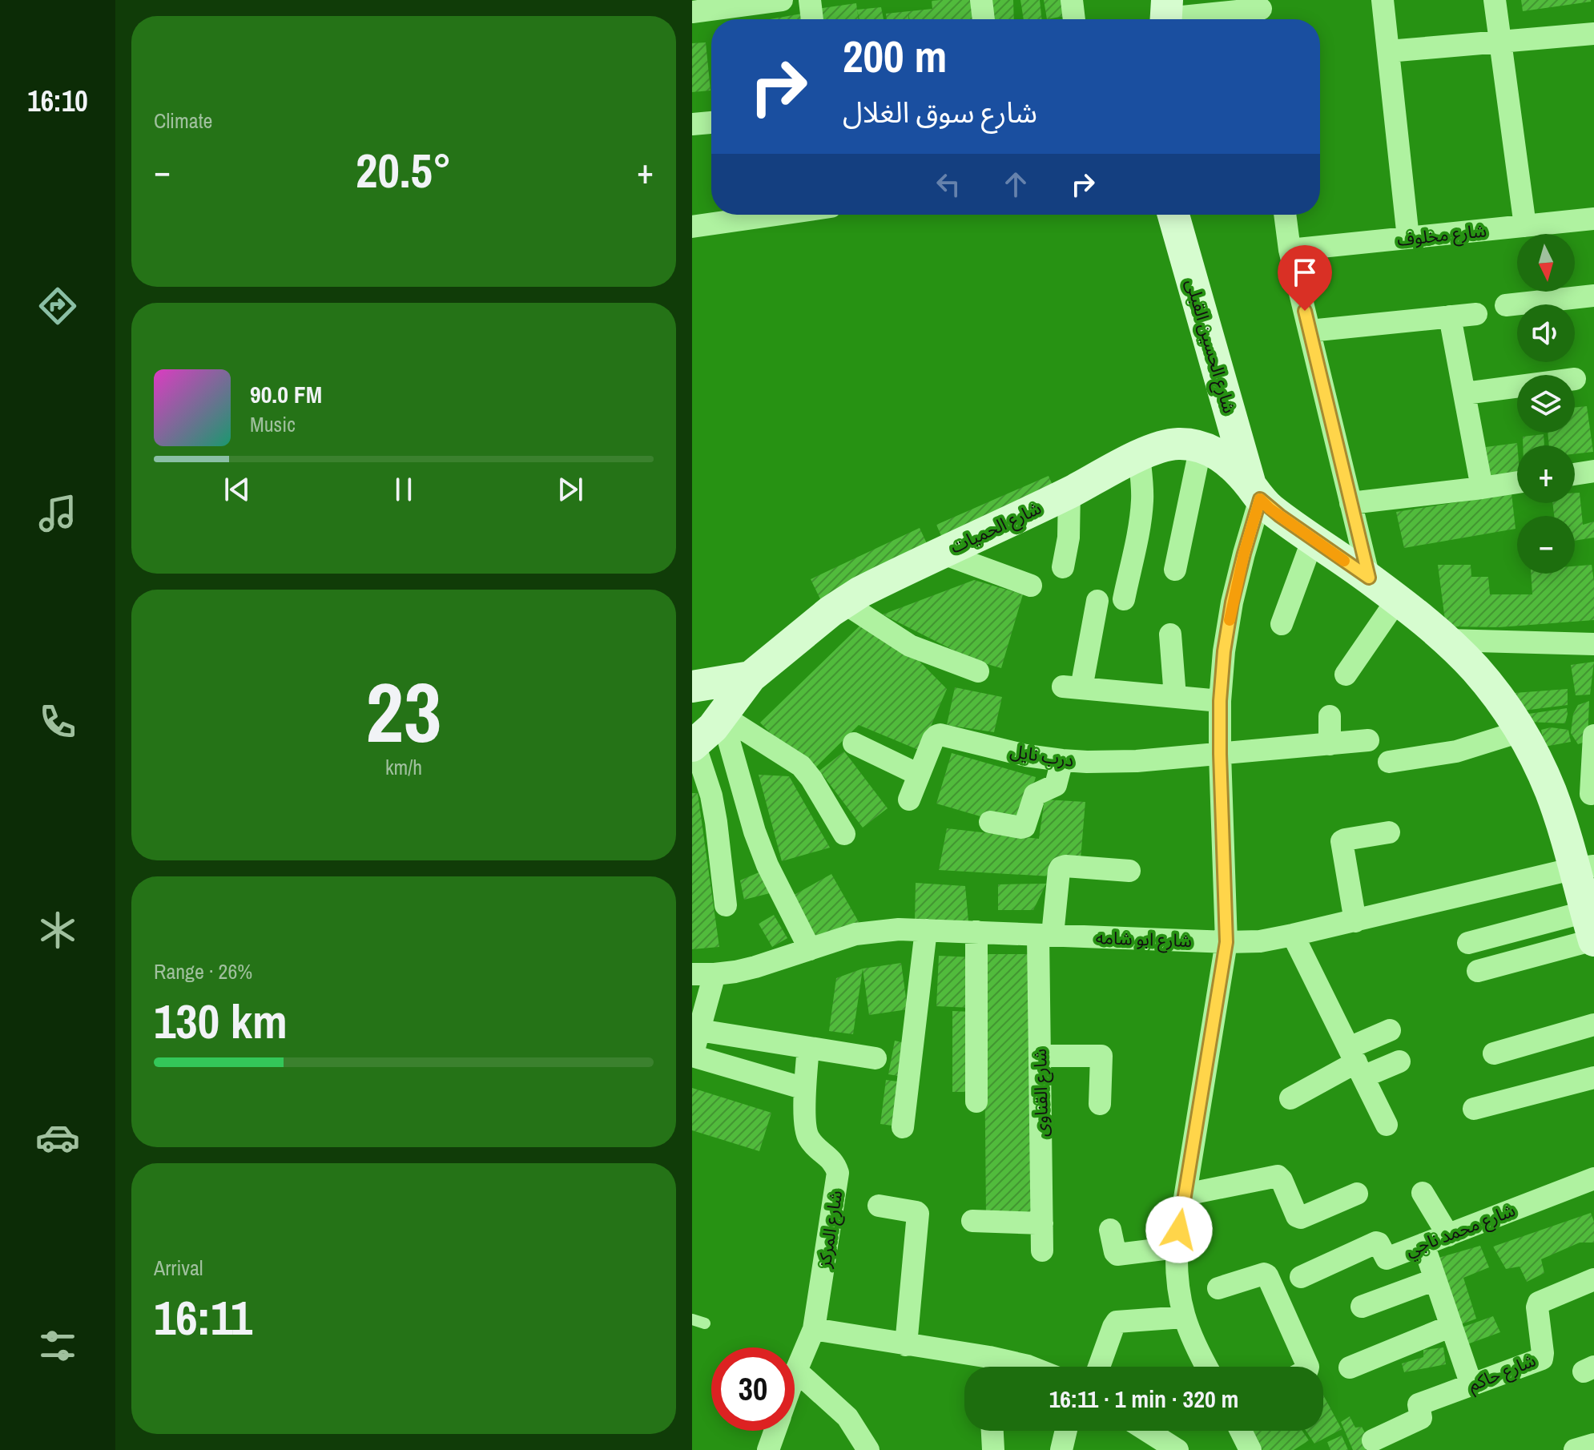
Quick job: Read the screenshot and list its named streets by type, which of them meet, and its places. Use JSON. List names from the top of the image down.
{
  "streets": {
    "main road": ["شارع الحسين القبلى", "شارع الحميات"],
    "street": [
      "شارع مخلوف",
      "درب نايل",
      "شارع ابو شامه",
      "شارع القناوى",
      "شارع المركز",
      "شارع محمد ناجي",
      "شارع حاكم"
    ]
  },
  "crossings": [
    ["شارع الحسين القبلى", "شارع الحميات"],
    ["شارع الحميات", "شارع ابو شامه"],
    ["شارع ابو شامه", "شارع القناوى"]
  ],
  "north": "bottom",
  "page": {
    "tabs": "16:10",
    "tile": [
      "Climate",
      ["23", "km/h"],
      ["Range · 26%", "130 km"],
      ["Arrival", "16:11"]
    ],
    "turn": ["200 m", "شارع سوق الغلال"],
    "heat": ["−", "20.5°", "+"],
    "map_buttons": ["+", "−"],
    "song": ["90.0 FM", "Music"],
    "limit": "30",
    "trip": "16:11 · 1 min · 320 m"
  }
}
